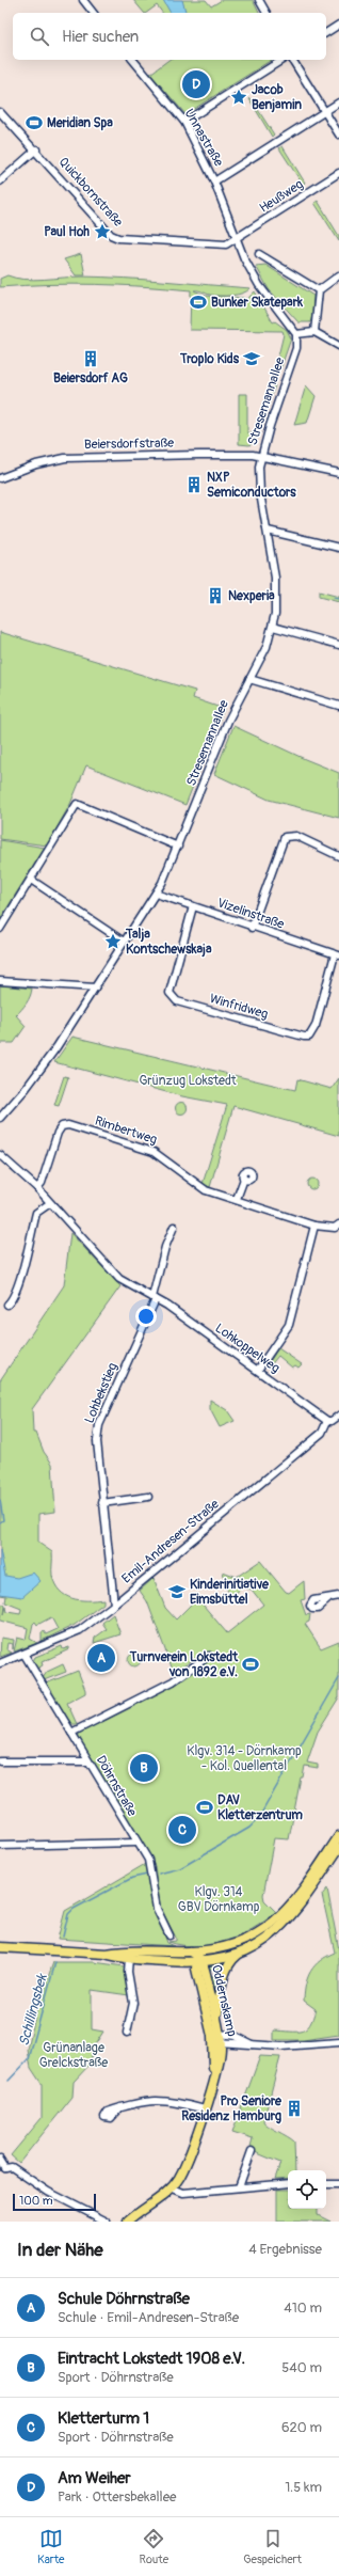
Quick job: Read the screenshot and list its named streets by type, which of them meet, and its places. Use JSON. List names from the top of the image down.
{
  "streets": {
    "main road": ["Oddernskamp"],
    "street": [
      "Unnastraße",
      "Quickbornstraße",
      "Heußweg",
      "Stresemannallee",
      "Beiersdorfstraße",
      "Vizelinstraße",
      "Winfridweg",
      "Rimbertweg",
      "Lohkoppelweg",
      "Lohbekstieg",
      "Emil-Andresen-Straße",
      "Döhrnstraße"
    ]
  },
  "crossings": [
    ["Unnastraße", "Quickbornstraße"],
    ["Unnastraße", "Heußweg"],
    ["Unnastraße", "Stresemannallee"],
    ["Quickbornstraße", "Heußweg"],
    ["Stresemannallee", "Beiersdorfstraße"],
    ["Stresemannallee", "Vizelinstraße"],
    ["Vizelinstraße", "Winfridweg"],
    ["Rimbertweg", "Lohkoppelweg"],
    ["Lohkoppelweg", "Lohbekstieg"],
    ["Lohkoppelweg", "Emil-Andresen-Straße"],
    ["Lohbekstieg", "Emil-Andresen-Straße"],
    ["Emil-Andresen-Straße", "Döhrnstraße"]
  ],
  "water": ["Schillingsbek"],
  "parks": [
    "Grünzug Lokstedt",
    "Klgv. 314 - Dörnkamp - Kol. Quellental",
    "Klgv. 314 GBV Dörnkamp",
    "Grünanlage Grelckstraße"
  ],
  "places": {
    "place": ["Jacob Benjamin", "Paul Hoh", "Talja Kontschewskaja"],
    "sports": [
      "Meridian Spa",
      "Bunker Skatepark",
      "Turnverein Lokstedt von 1892 e.V.",
      "DAV Kletterzentrum"
    ],
    "building": [
      "Beiersdorf AG",
      "NXP Semiconductors",
      "Nexperia",
      "Pro Seniore Residenz Hamburg"
    ],
    "school or university": ["Troplo Kids", "Kinderinitiative Eimsbüttel"]
  },
  "scale_bar": "100 m",
  "page": {
    "search": "Hier suchen",
    "pins": [
      "D",
      "A",
      "B",
      "C"
    ],
    "scale": "100 m",
    "heading": ["In der Nähe", "4 Ergebnisse"],
    "list": [
      {
        "mark": "A",
        "name": "Schule Döhrnstraße",
        "note": "Schule · Emil-Andresen-Straße",
        "value": "410 m"
      },
      {
        "mark": "B",
        "name": "Eintracht Lokstedt 1908 e.V.",
        "note": "Sport · Döhrnstraße",
        "value": "540 m"
      },
      {
        "mark": "C",
        "name": "Kletterturm 1",
        "note": "Sport · Döhrnstraße",
        "value": "620 m"
      },
      {
        "mark": "D",
        "name": "Am Weiher",
        "note": "Park · Ottersbekallee",
        "value": "1.5 km"
      }
    ],
    "nav": ["Karte", "Route", "Gespeichert"]
  }
}
